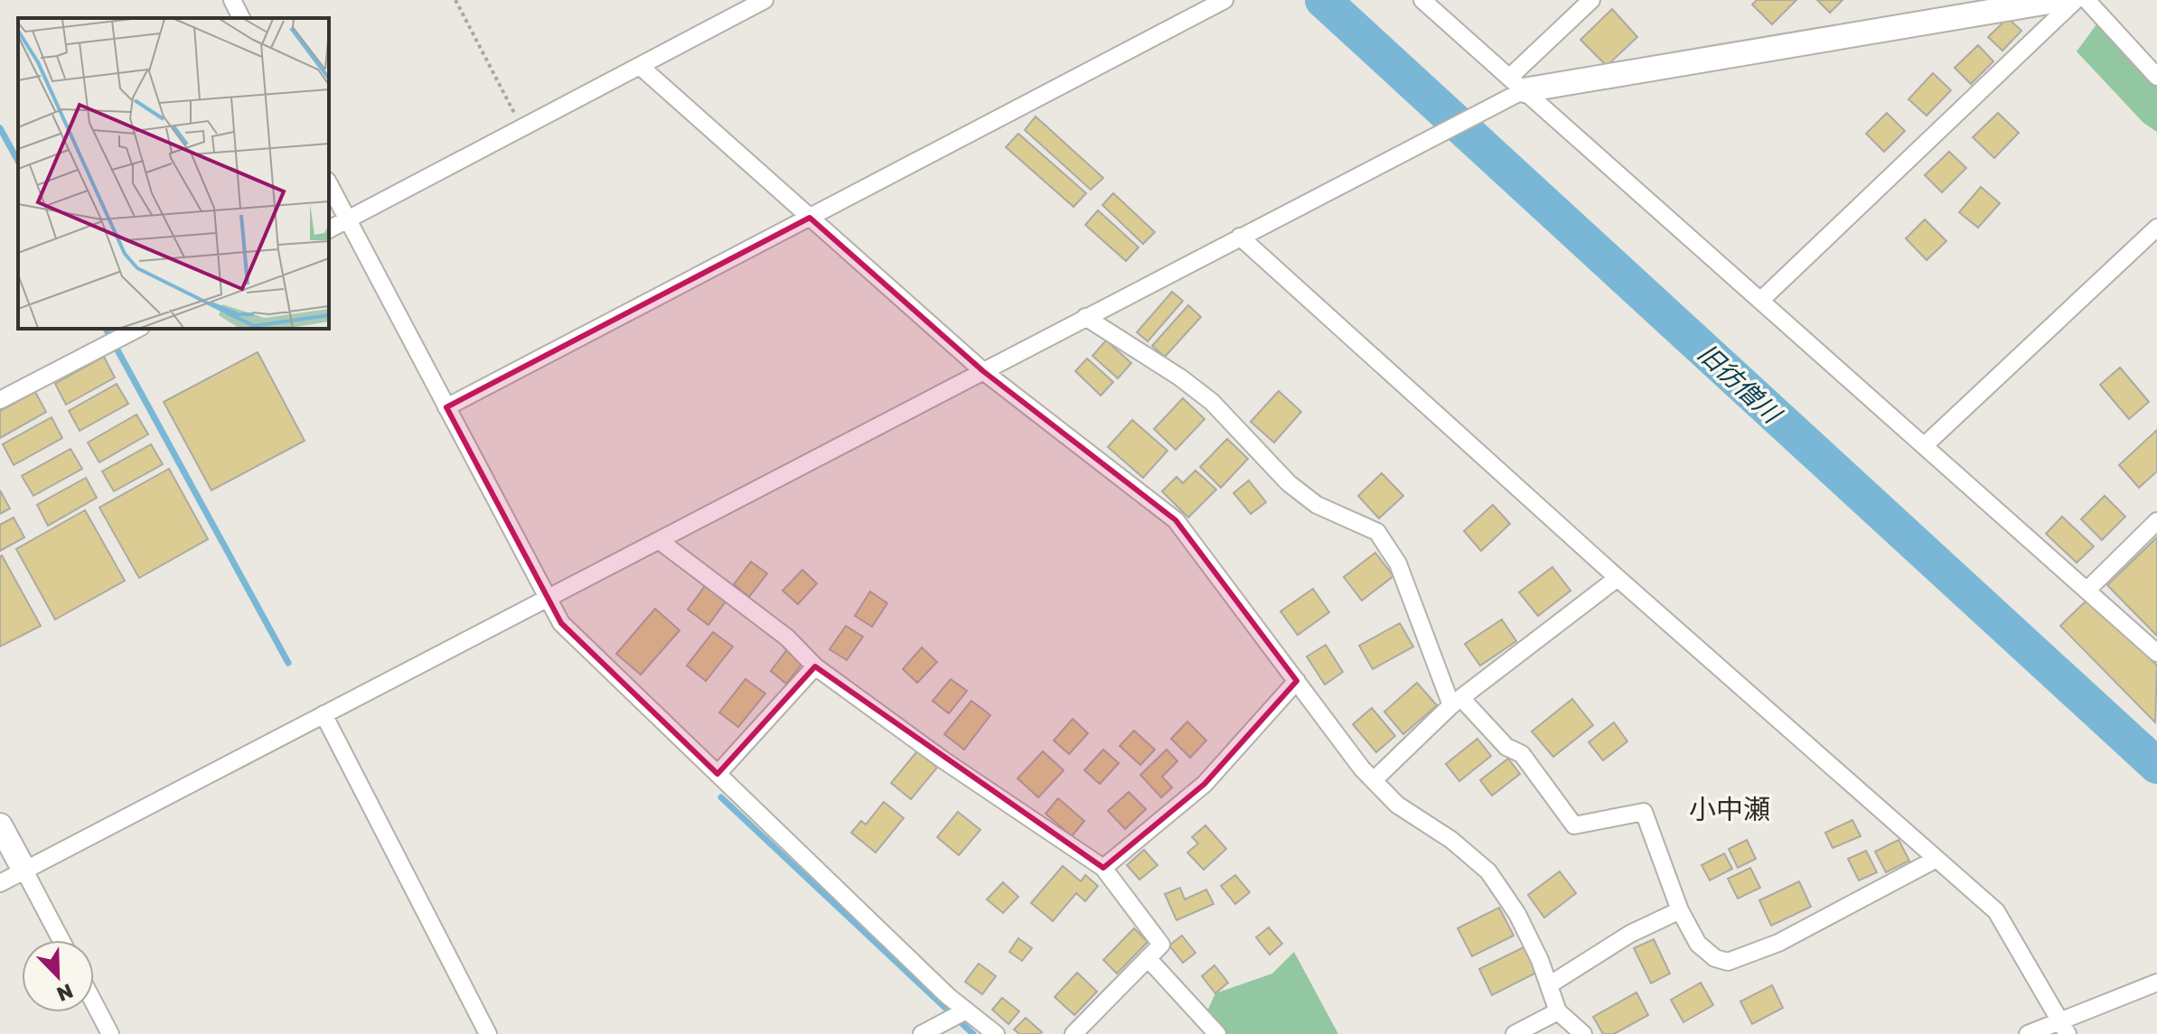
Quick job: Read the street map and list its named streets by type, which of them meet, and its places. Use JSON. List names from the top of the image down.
{
  "districts": ["小中瀬"],
  "water": ["旧彷僧川"],
  "north": "bottom right"
}
